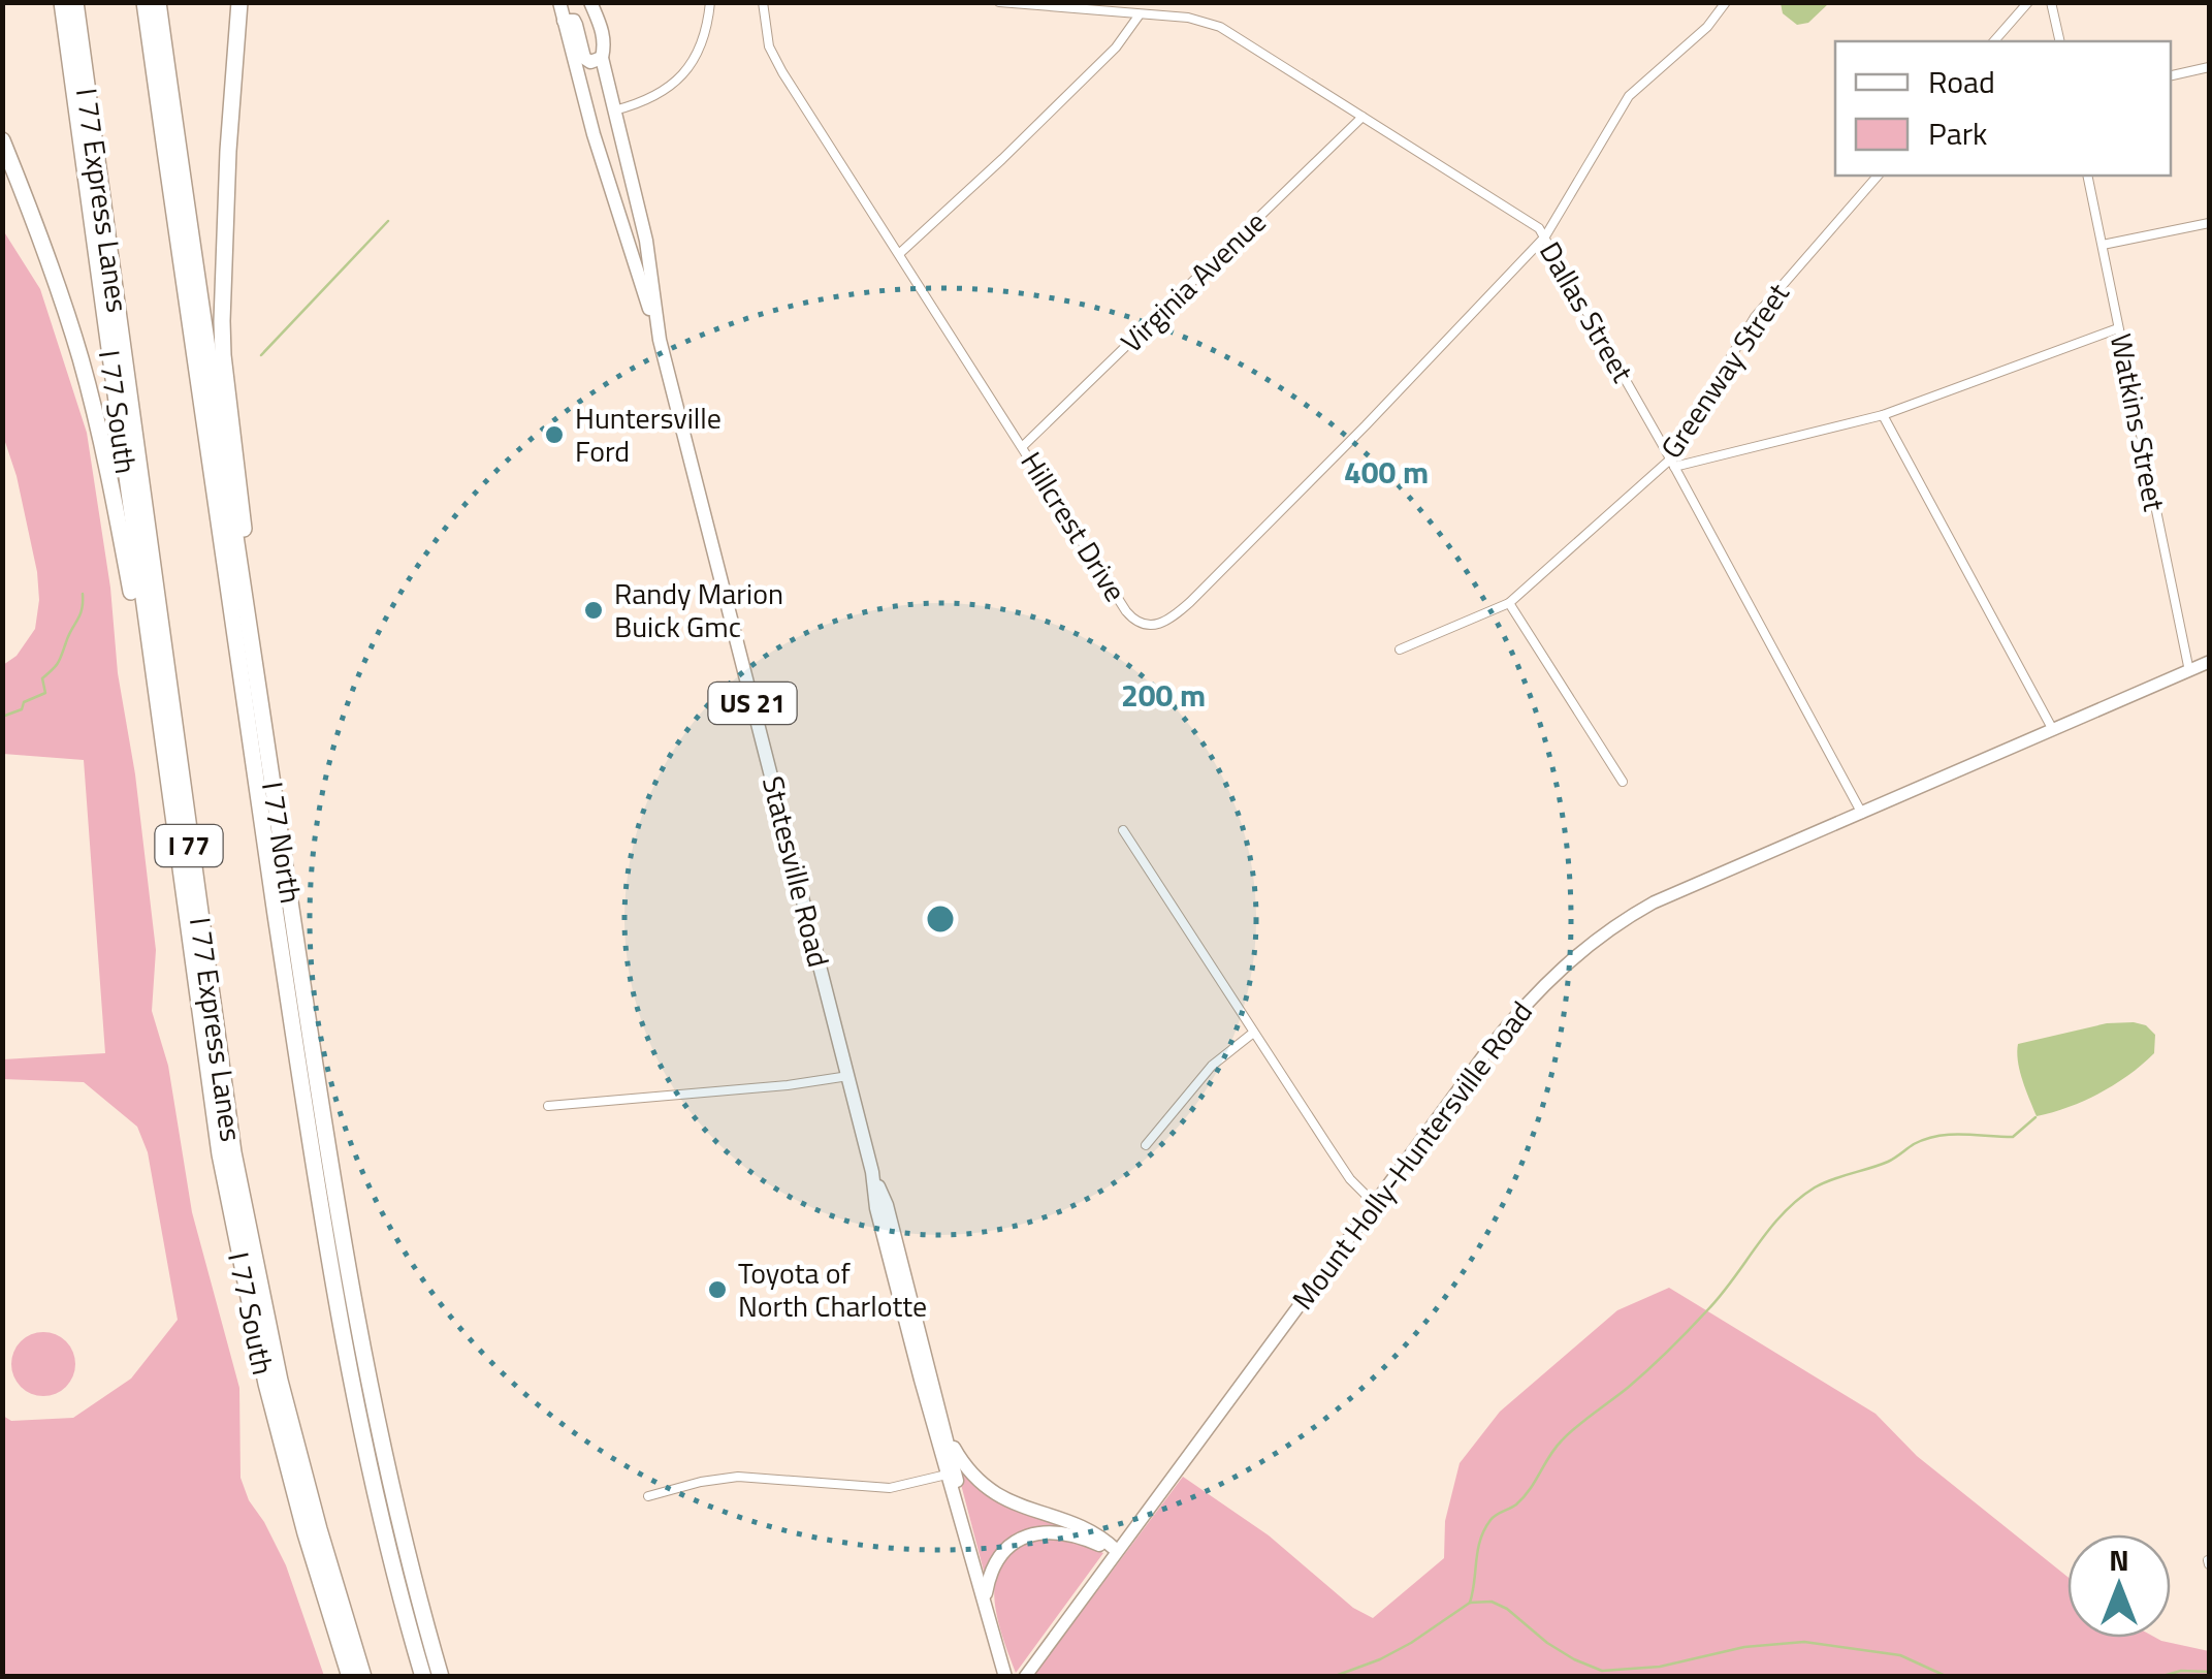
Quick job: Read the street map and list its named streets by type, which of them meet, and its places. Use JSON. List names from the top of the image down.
{
  "streets": {
    "highway": [
      "I 77 Express Lanes",
      "I 77 South",
      "I 77 North",
      "I 77"
    ],
    "main road": ["US 21", "Statesville Road", "Mount Holly-Huntersville Road"],
    "street": [
      "Virginia Avenue",
      "Dallas Street",
      "Greenway Street",
      "Watkins Street",
      "Hillcrest Drive"
    ]
  },
  "crossings": [
    ["Virginia Avenue", "Dallas Street"],
    ["Virginia Avenue", "Hillcrest Drive"],
    ["Dallas Street", "Greenway Street"],
    ["Dallas Street", "Hillcrest Drive"],
    ["Dallas Street", "Mount Holly-Huntersville Road"],
    ["Watkins Street", "Mount Holly-Huntersville Road"]
  ],
  "places": ["Huntersville Ford", "Randy Marion Buick Gmc", "Toyota of North Charlotte"],
  "legend": ["Road", "Park"],
  "north": "top",
  "rings": ["400 m", "200 m"]
}
